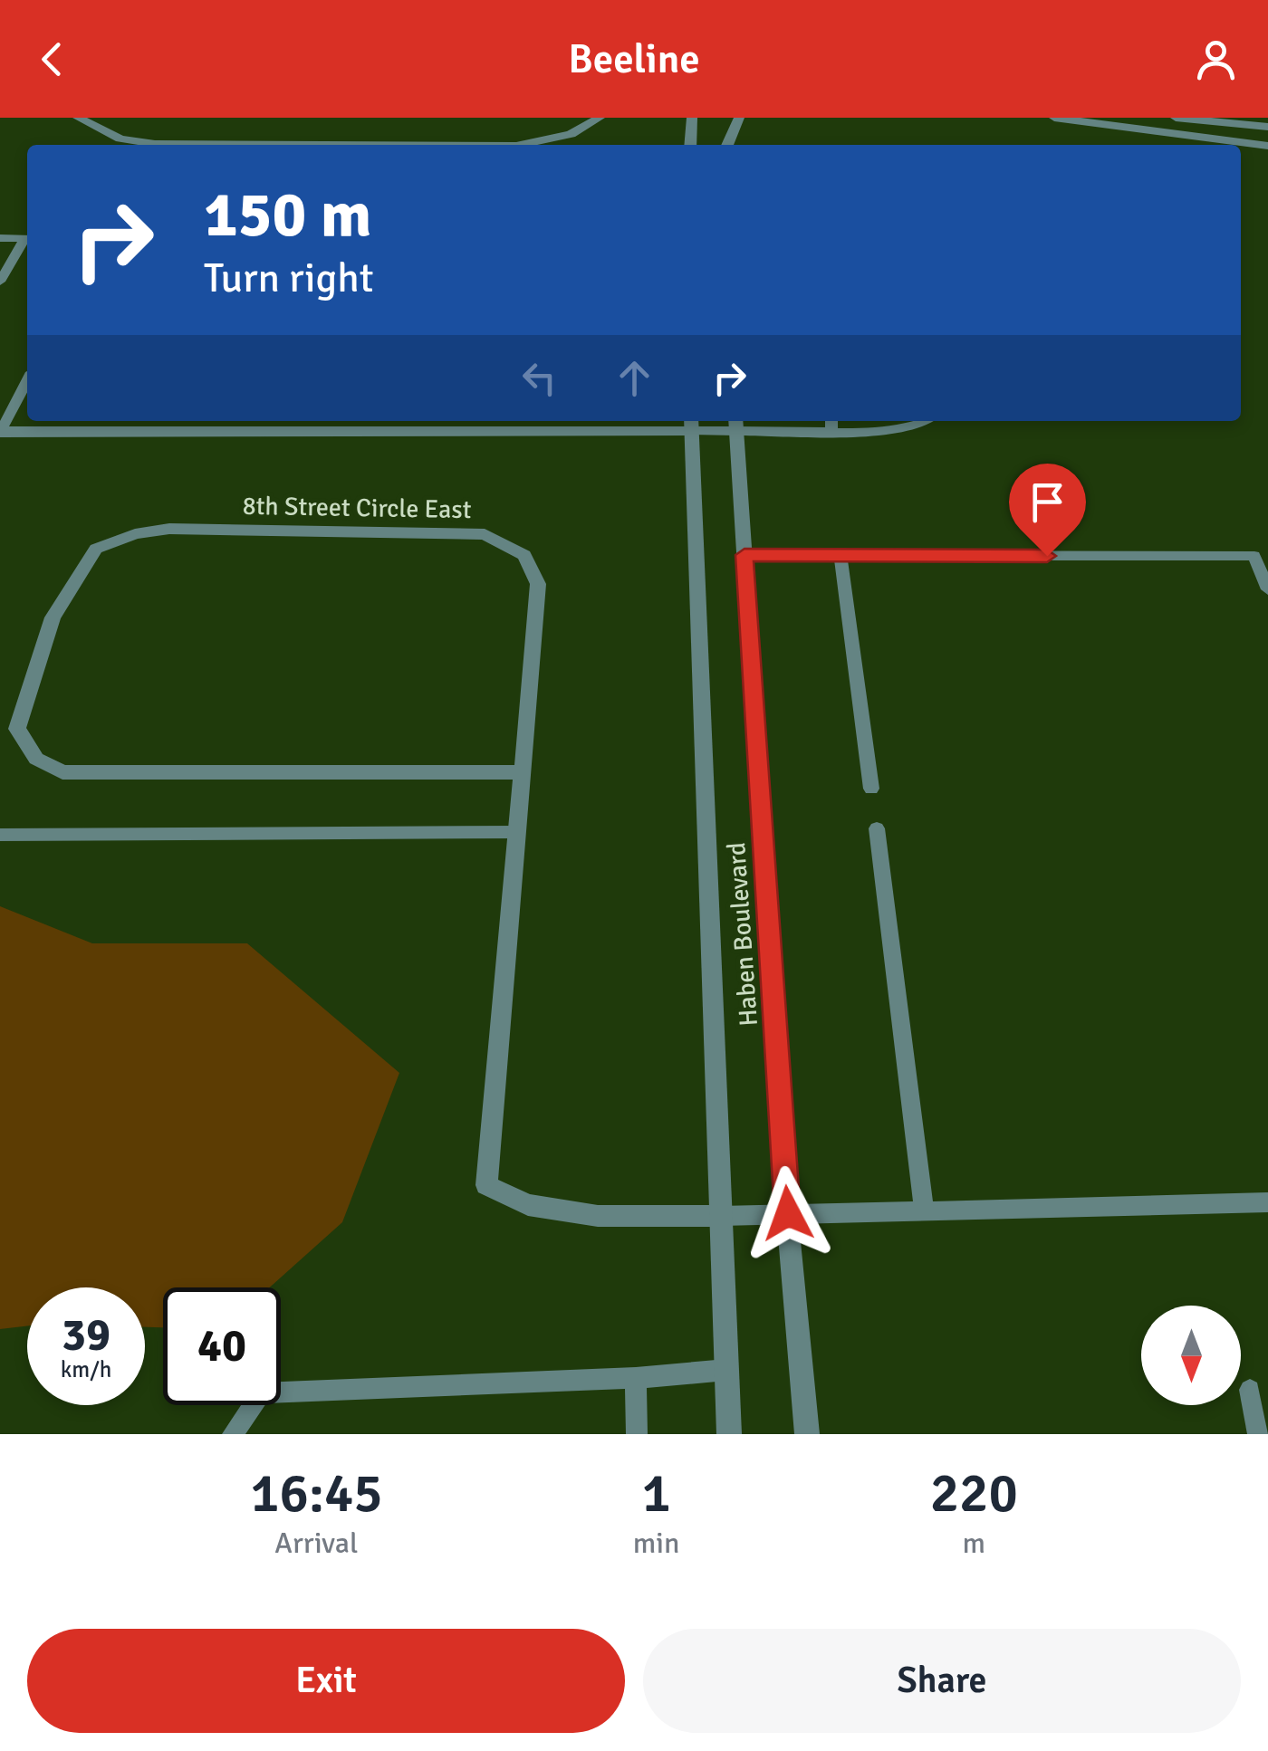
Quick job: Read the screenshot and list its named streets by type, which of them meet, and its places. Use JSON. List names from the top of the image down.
{
  "streets": {
    "street": ["8th Street Circle East", "Haben Boulevard"]
  },
  "north": "bottom",
  "page": {
    "header": "Beeline",
    "turn": ["150 m", "Turn right"],
    "speed": "39 km/h",
    "limit": "40",
    "eta": [
      "16:45",
      "Arrival",
      "1",
      "min",
      "220",
      "m"
    ],
    "buttons": ["Exit", "Share"]
  }
}
